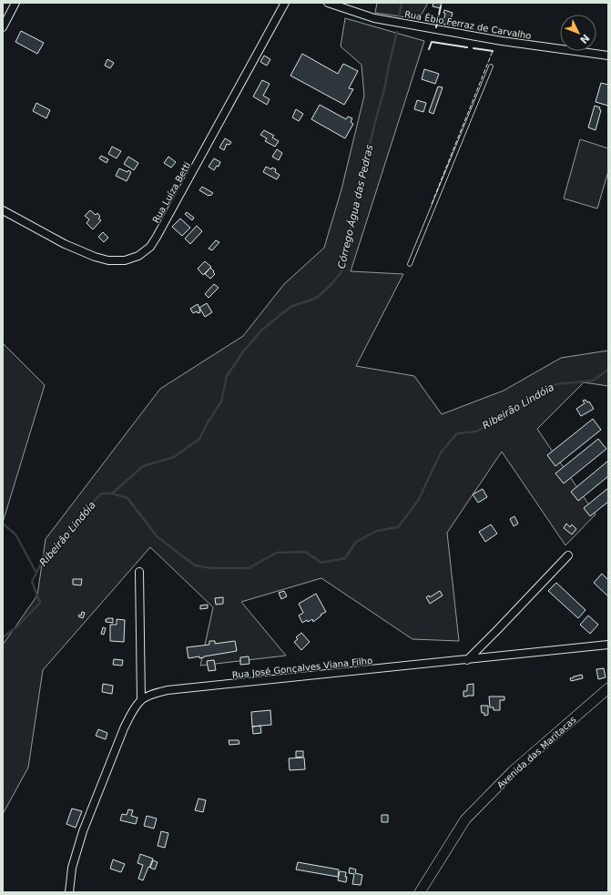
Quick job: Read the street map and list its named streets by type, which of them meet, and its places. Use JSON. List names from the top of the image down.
{
  "streets": {
    "street": [
      "Rua Ébio Ferraz de Carvalho",
      "Rua Luíza Betti",
      "Rua José Gonçalves Viana Filho",
      "Avenida das Maritacas"
    ]
  },
  "water": ["Córrego Água das Pedras", "Ribeirão Lindóia"],
  "north": "bottom right"
}
